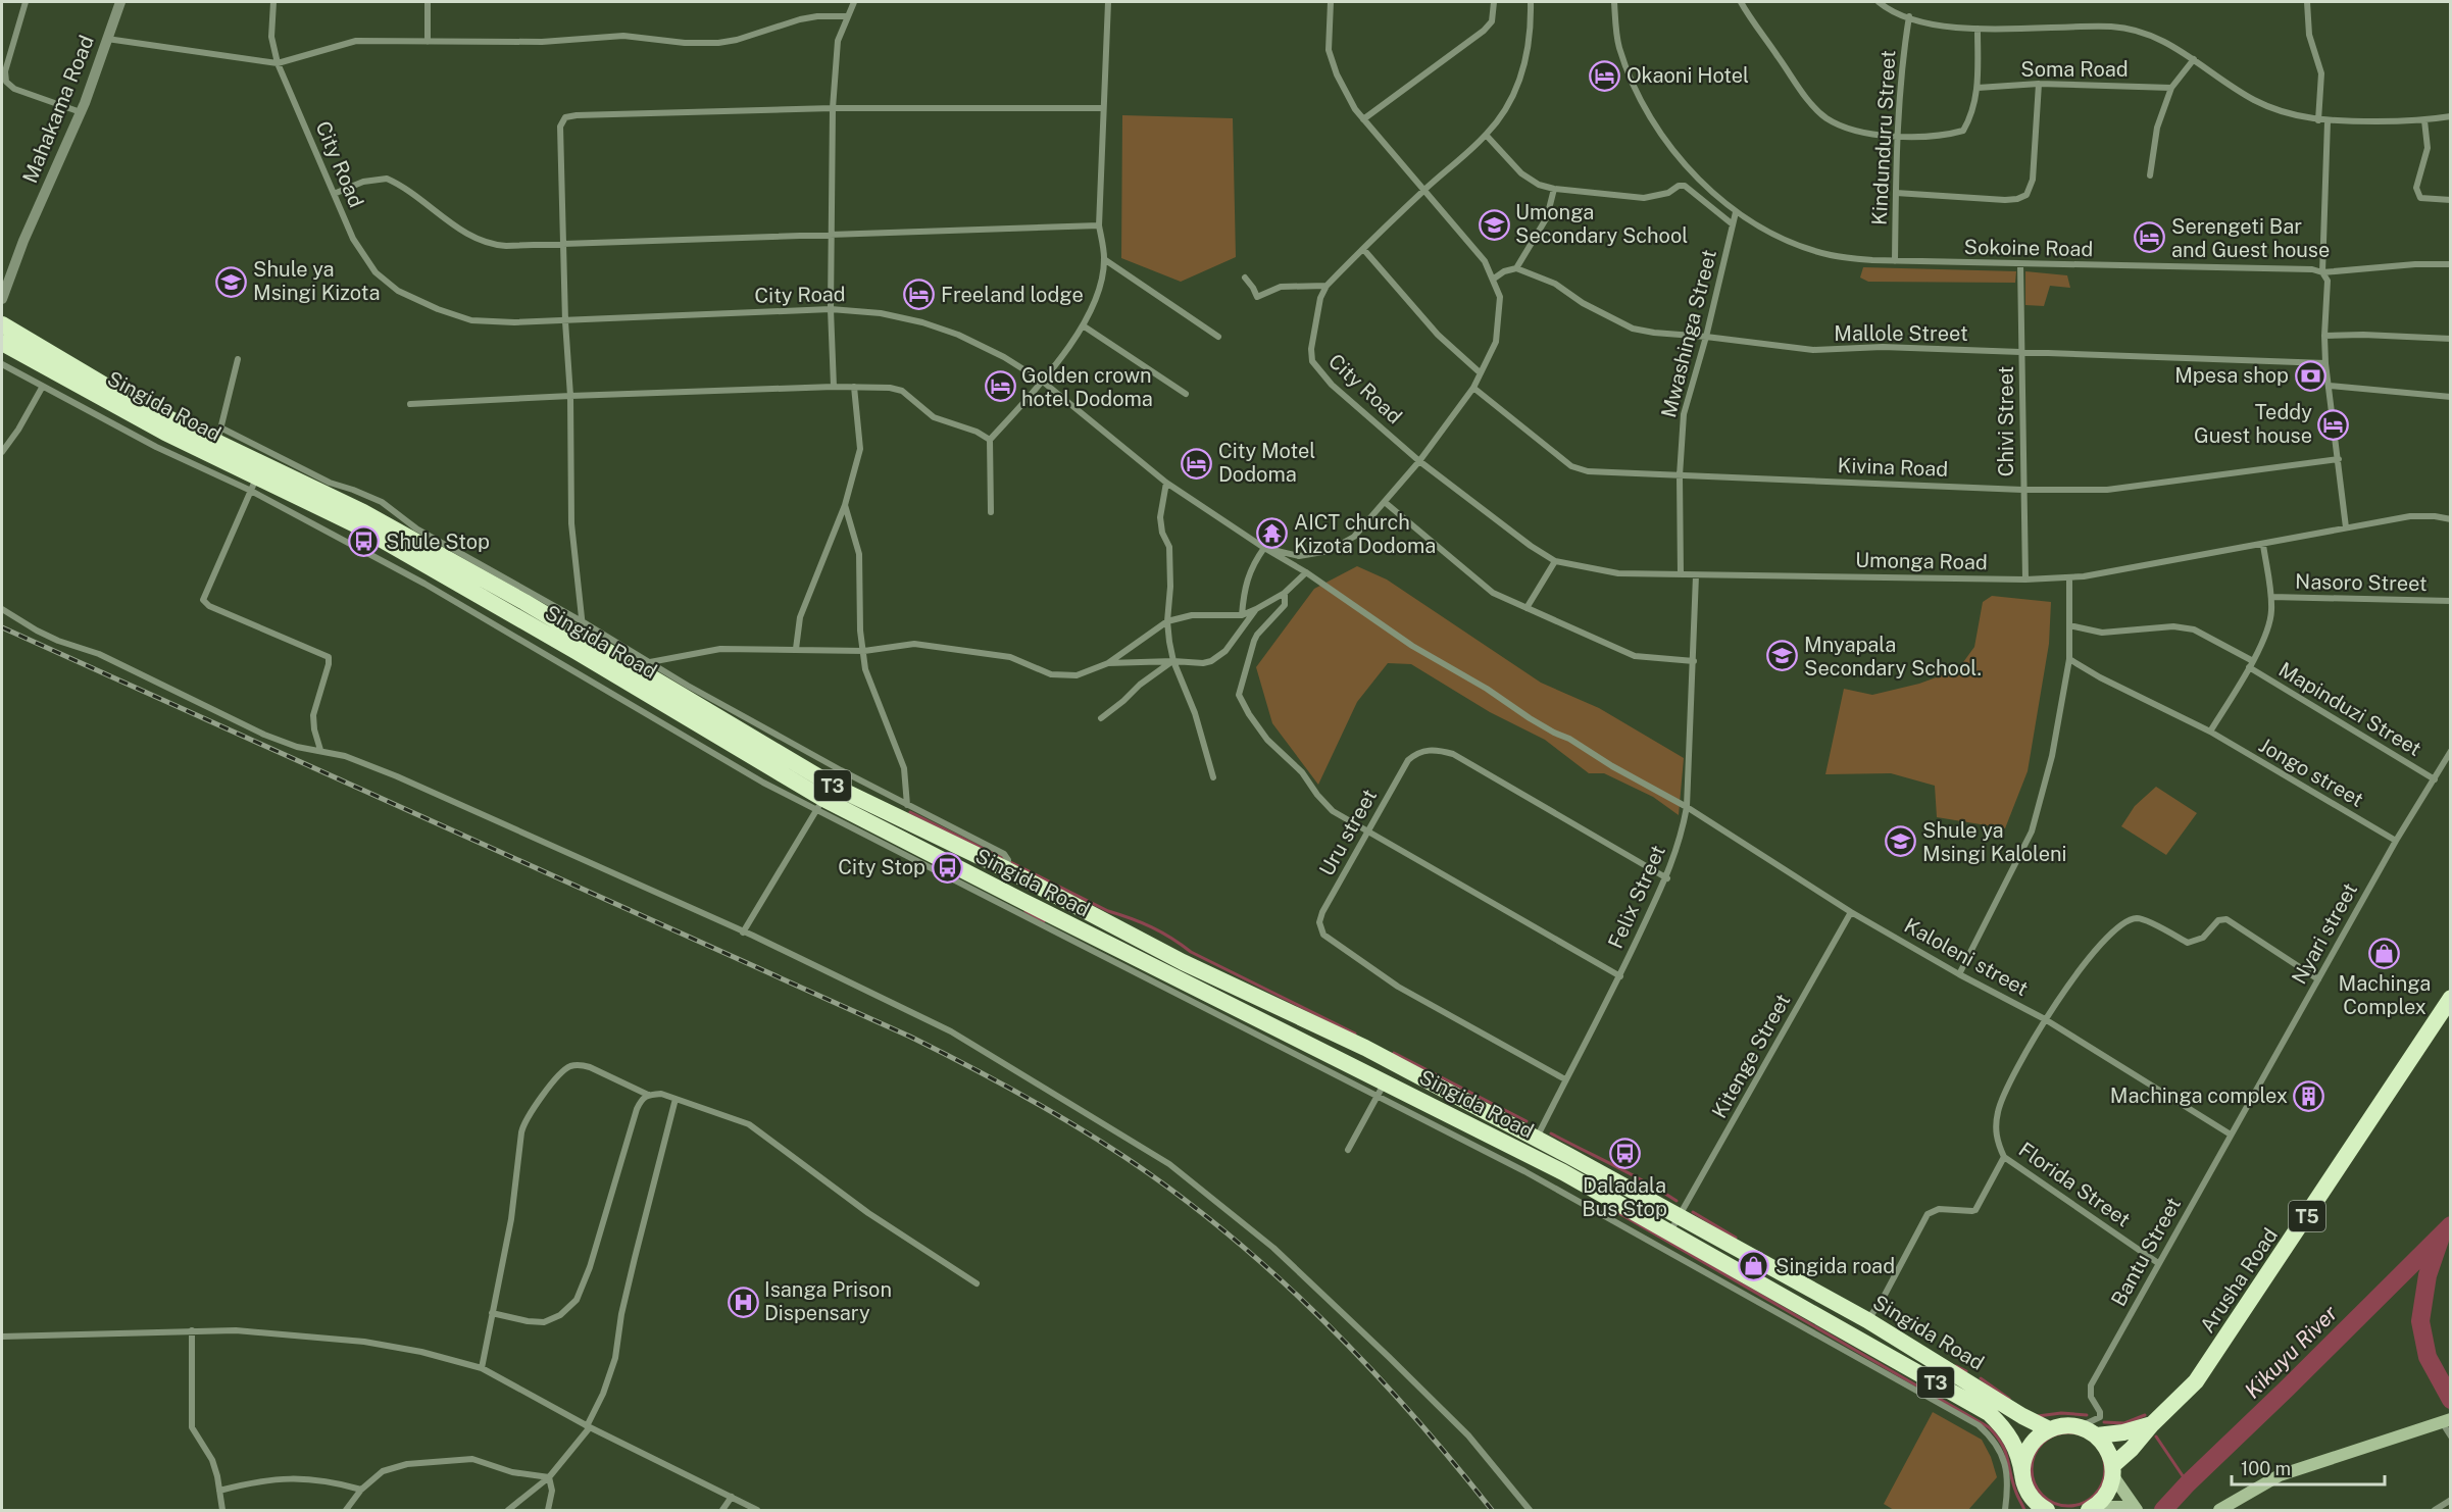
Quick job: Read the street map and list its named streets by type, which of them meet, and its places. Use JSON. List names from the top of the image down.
{
  "streets": {
    "highway": [
      "Singida Road",
      "T3",
      "T5",
      "Arusha Road"
    ],
    "street": [
      "Soma Road",
      "Mahakama Road",
      "Kindunduru Street",
      "City Road",
      "Sokoine Road",
      "Mwashinga Street",
      "Mallole Street",
      "Chivi Street",
      "Kivina Road",
      "Umonga Road",
      "Nasoro Street",
      "Mapinduzi Street",
      "Jongo street",
      "Uru street",
      "Felix Street",
      "Nyari street",
      "Kaloleni street",
      "Kitenge Street",
      "Florida Street",
      "Bantu Street"
    ]
  },
  "crossings": [
    ["Kindunduru Street", "Sokoine Road"],
    ["City Road", "Kivina Road"],
    ["City Road", "Umonga Road"],
    ["City Road", "Kaloleni street"],
    ["Sokoine Road", "Mwashinga Street"],
    ["Sokoine Road", "Chivi Street"],
    ["Mwashinga Street", "Mallole Street"],
    ["Mwashinga Street", "Kivina Road"],
    ["Mwashinga Street", "Umonga Road"],
    ["Mallole Street", "Chivi Street"],
    ["Singida Road", "Felix Street"],
    ["Singida Road", "Kitenge Street"],
    ["Chivi Street", "Kivina Road"],
    ["Chivi Street", "Umonga Road"],
    ["Umonga Road", "Felix Street"],
    ["Mapinduzi Street", "Nyari street"],
    ["Jongo street", "Nyari street"],
    ["Uru street", "Felix Street"],
    ["Felix Street", "Kaloleni street"],
    ["Nyari street", "Kaloleni street"],
    ["Nyari street", "Florida Street"],
    ["Nyari street", "Bantu Street"],
    ["Kaloleni street", "Kitenge Street"],
    ["Kaloleni street", "Florida Street"],
    ["Kaloleni street", "Bantu Street"],
    ["Florida Street", "Bantu Street"],
    ["T5", "Arusha Road"]
  ],
  "water": ["Kikuyu River"],
  "places": {
    "hotel": [
      "Okaoni Hotel",
      "Serengeti Bar and Guest house",
      "Freeland lodge",
      "Golden crown hotel Dodoma",
      "Teddy Guest house",
      "City Motel Dodoma"
    ],
    "school or university": [
      "Umonga Secondary School",
      "Shule ya Msingi Kizota",
      "Mnyapala Secondary School.",
      "Shule ya Msingi Kaloleni"
    ],
    "bank": ["Mpesa shop"],
    "temple": ["AICT church Kizota Dodoma"],
    "bus stop": ["Shule Stop", "City Stop", "Daladala Bus Stop"],
    "shop": ["Machinga Complex", "Singida road"],
    "building": ["Machinga complex"],
    "hospital": ["Isanga Prison Dispensary"]
  },
  "scale_bar": "100 m"
}
